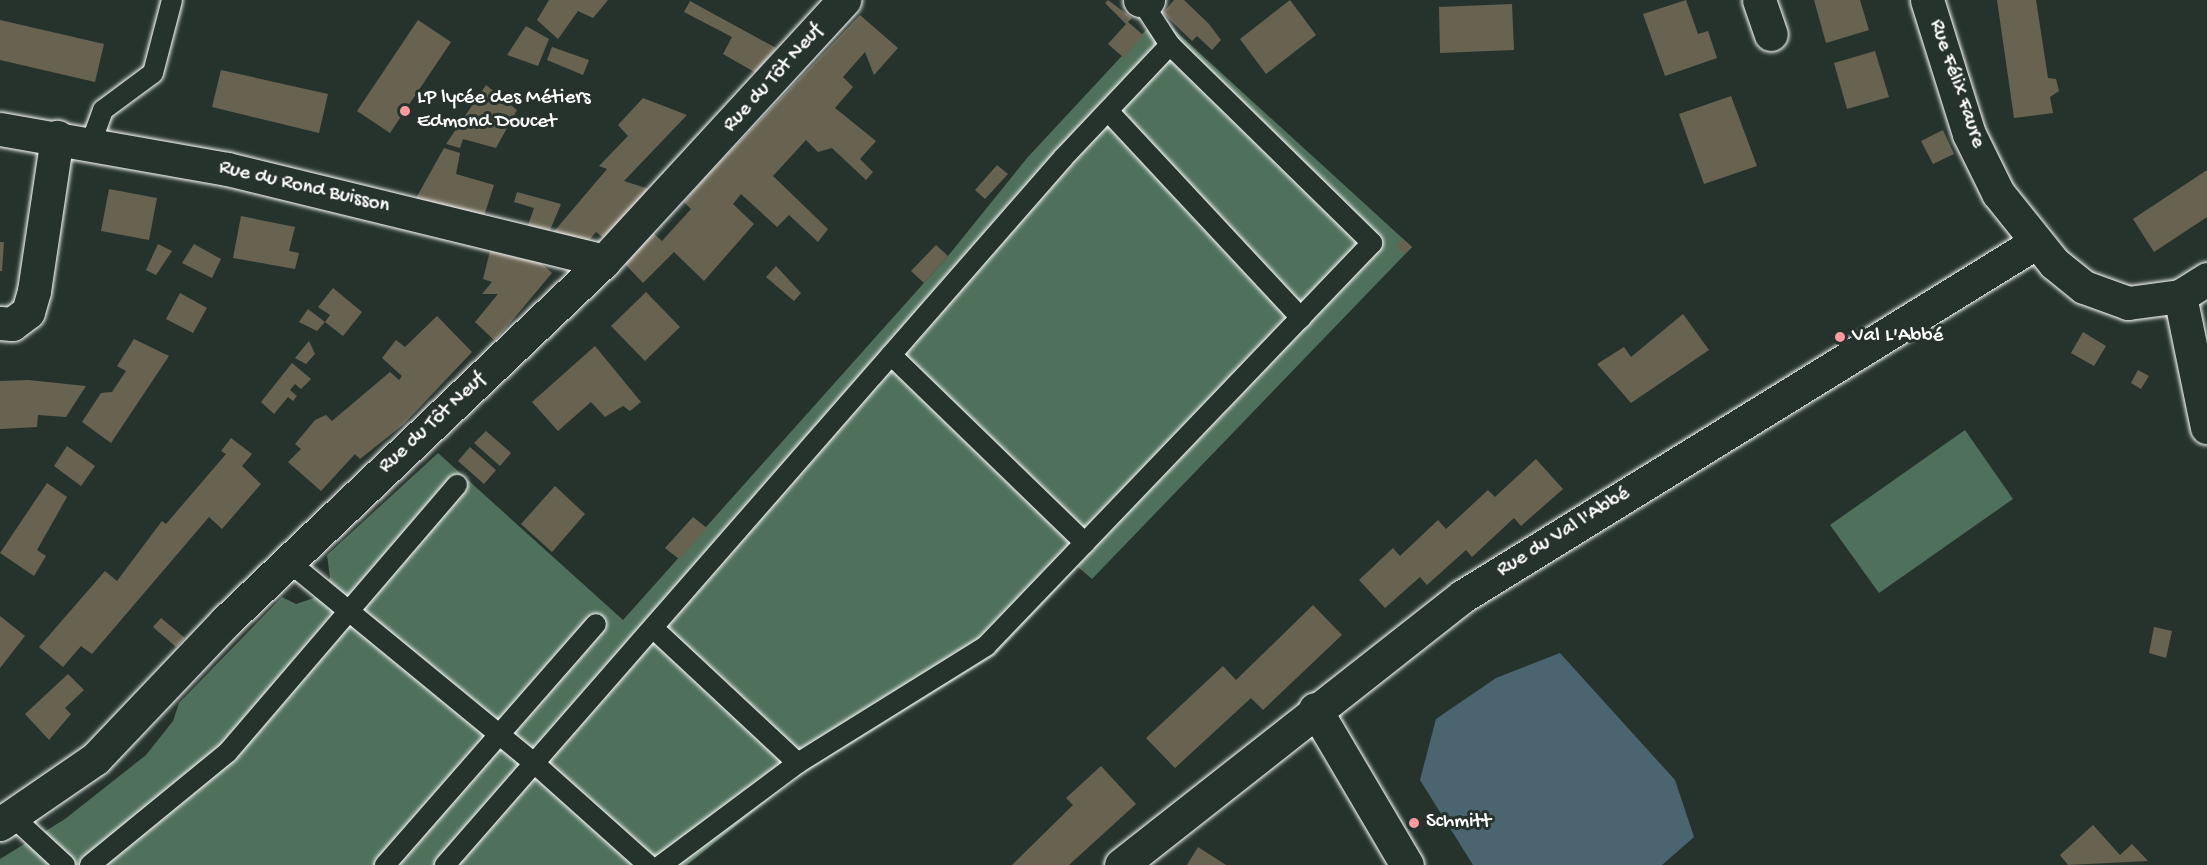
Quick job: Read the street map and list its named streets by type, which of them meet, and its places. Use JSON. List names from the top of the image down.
{
  "streets": {
    "street": [
      "Rue du Tôt Neuf",
      "Rue Félix Faure",
      "Rue du Rond Buisson",
      "Rue du Val l'Abbé"
    ]
  },
  "crossings": [
    ["Rue du Tôt Neuf", "Rue du Rond Buisson"],
    ["Rue Félix Faure", "Rue du Val l'Abbé"]
  ],
  "places": ["LP lycée des Métiers Edmond Doucet", "Val L'Abbé", "Schmitt"]
}
